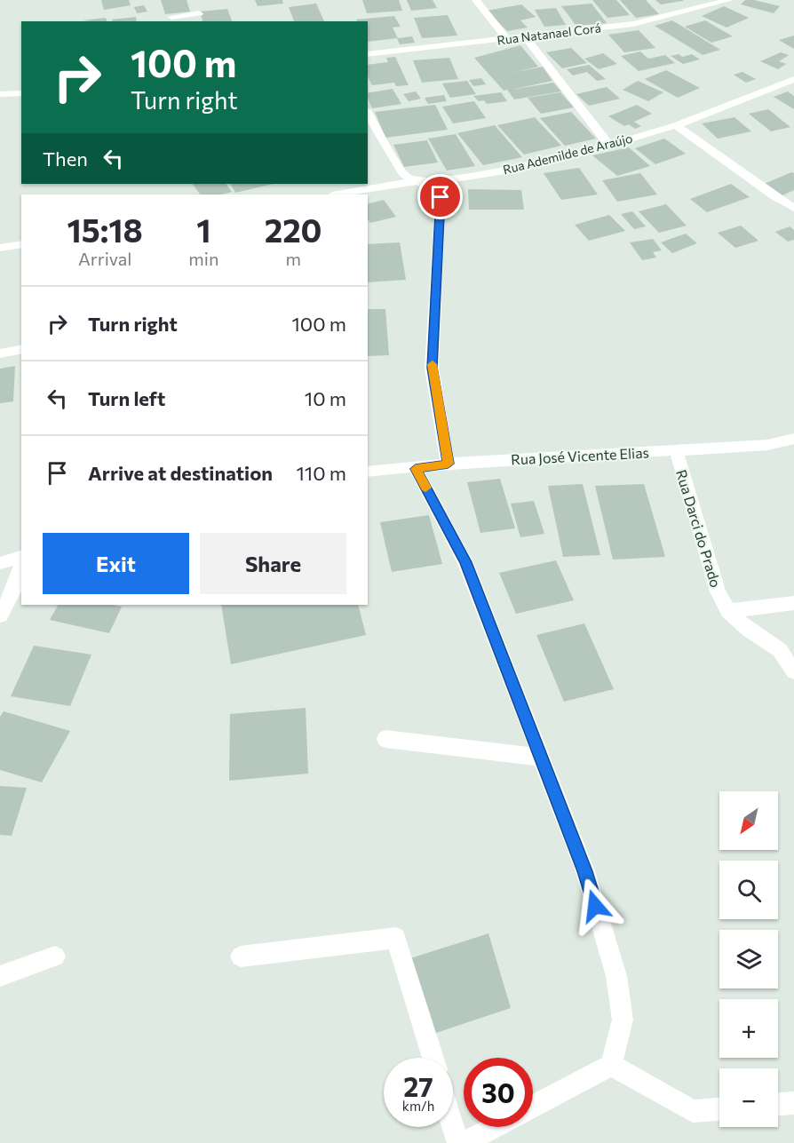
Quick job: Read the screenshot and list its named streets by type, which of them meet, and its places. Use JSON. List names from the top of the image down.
{
  "streets": {
    "street": [
      "Rua Natanael Corá",
      "Rua Ademilde de Araújo",
      "Rua José Vicente Elias",
      "Rua Darci do Prado"
    ]
  },
  "crossings": [
    ["Rua José Vicente Elias", "Rua Darci do Prado"]
  ],
  "north": "bottom left",
  "page": {
    "turn": ["100 m", "Turn right"],
    "then": "Then",
    "eta": [
      "15:18",
      "Arrival",
      "1",
      "min",
      "220",
      "m"
    ],
    "list": [
      {
        "name": "Turn right",
        "value": "100 m"
      },
      {
        "name": "Turn left",
        "value": "10 m"
      },
      {
        "name": "Arrive at destination",
        "value": "110 m"
      }
    ],
    "buttons": ["Exit", "Share"],
    "map_buttons": ["+", "−"],
    "speed": "27 km/h",
    "limit": "30"
  }
}
